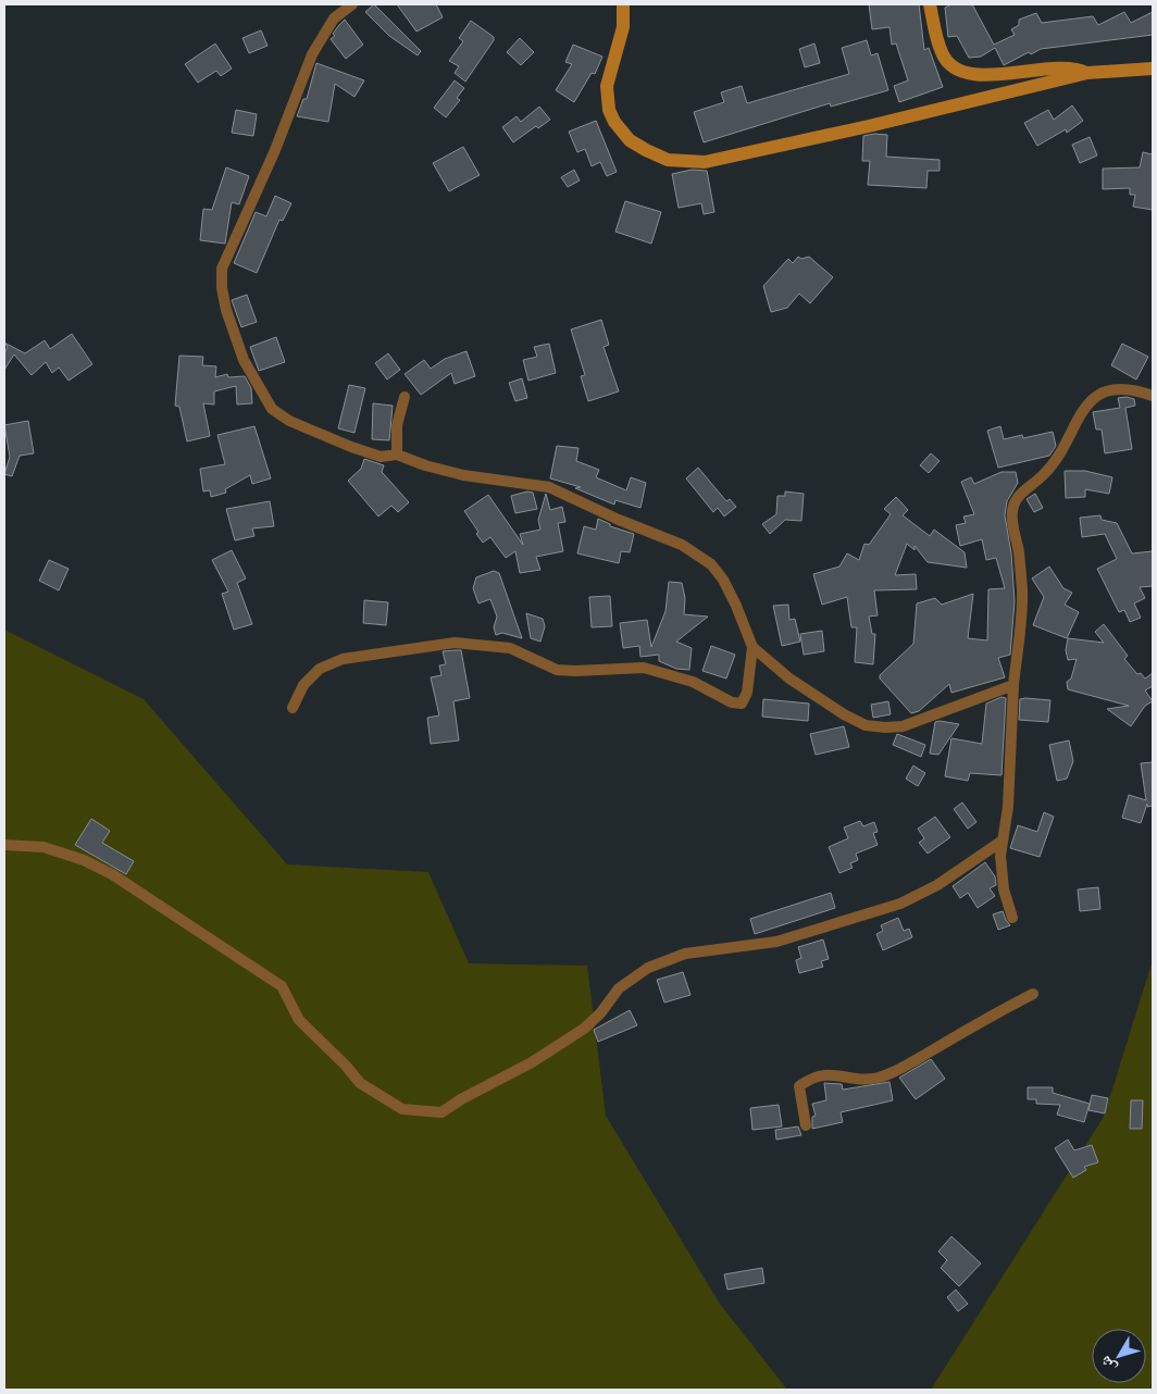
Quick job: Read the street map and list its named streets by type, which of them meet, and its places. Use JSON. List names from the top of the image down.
{
  "north": "bottom left"
}
